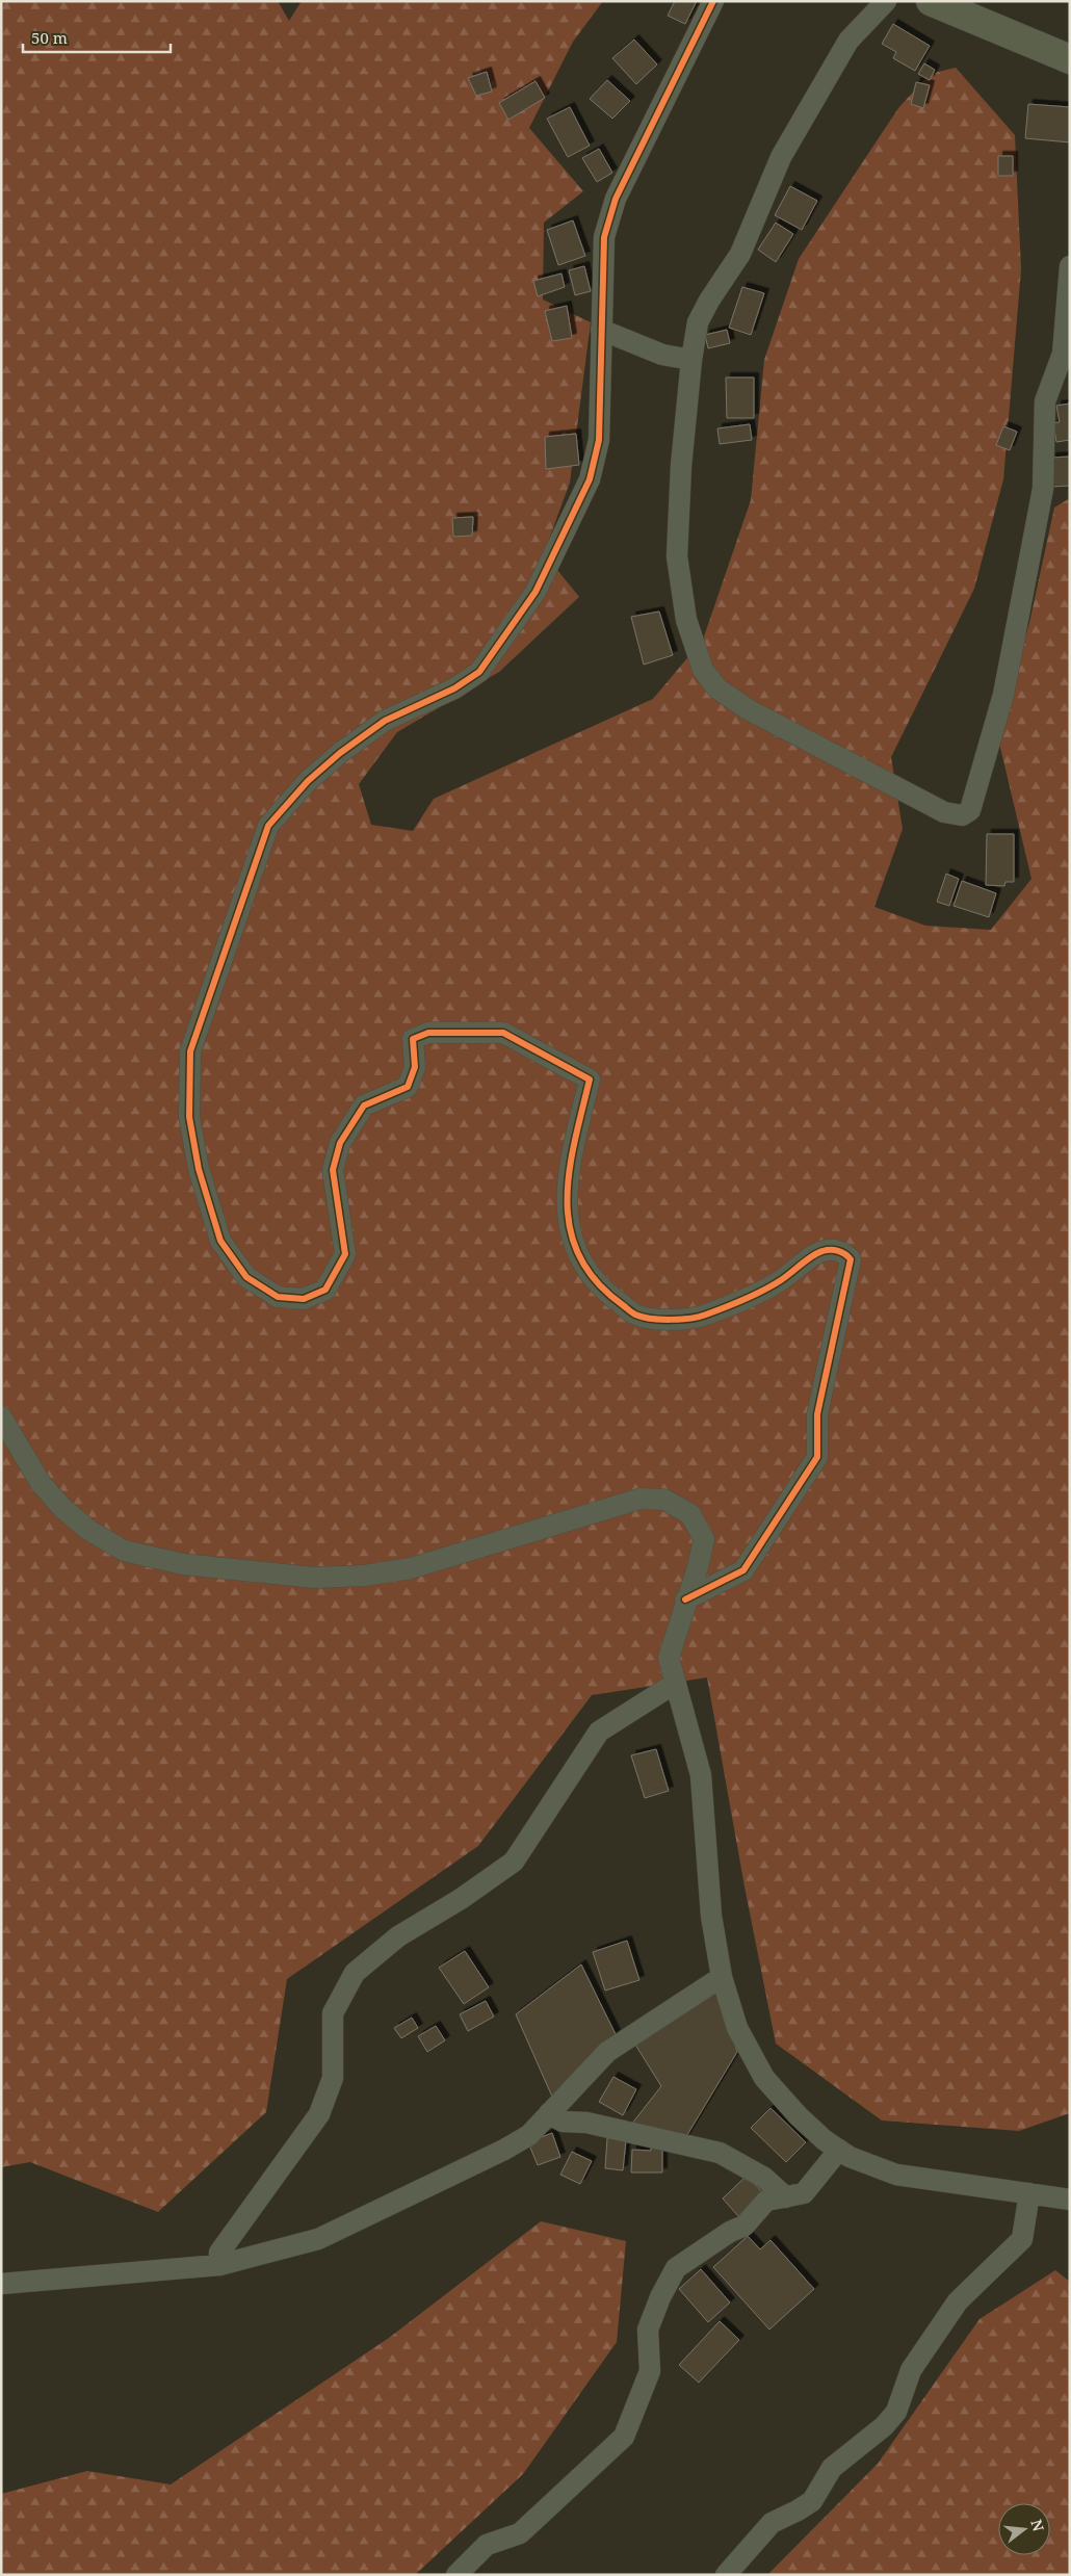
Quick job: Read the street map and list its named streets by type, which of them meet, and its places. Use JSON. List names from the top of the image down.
{
  "scale_bar": "50 m",
  "north": "right"
}
